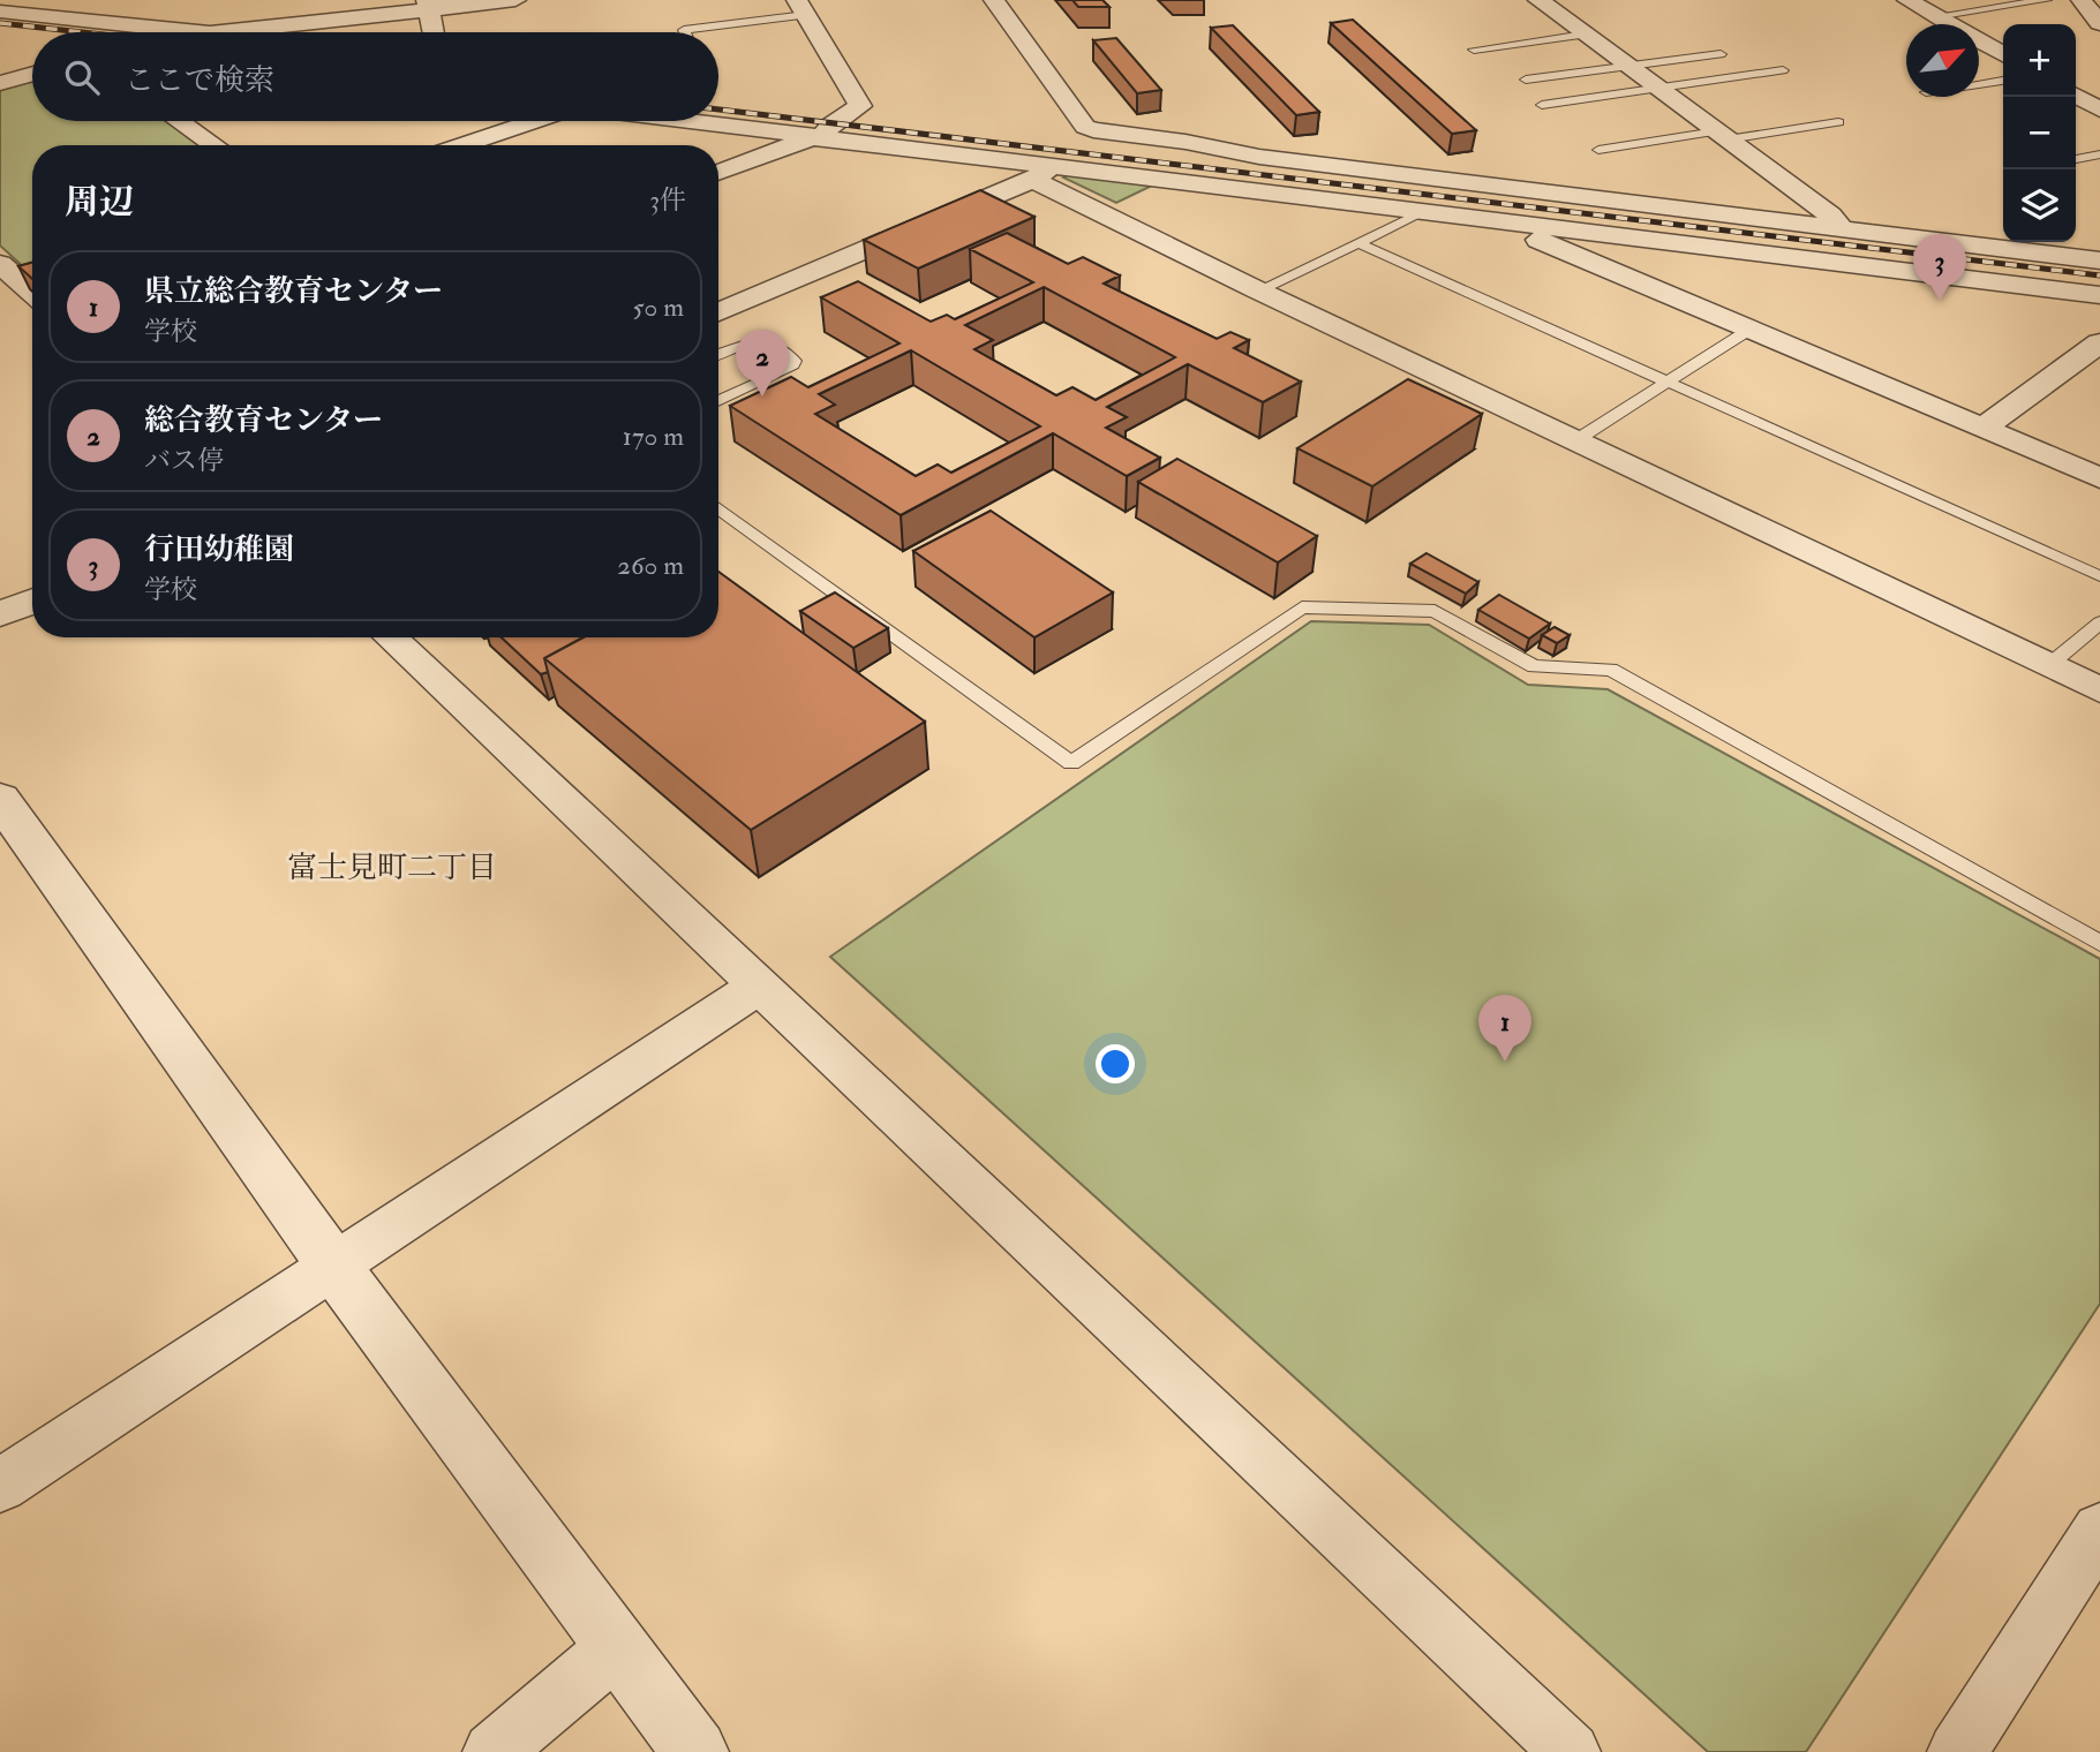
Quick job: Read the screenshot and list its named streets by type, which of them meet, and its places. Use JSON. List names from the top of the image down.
{
  "districts": ["富士見町二丁目"],
  "north": "top right",
  "page": {
    "map_buttons": ["+", "−"],
    "search": "ここで検索",
    "heading": ["周辺", "3件"],
    "pins": ["3", "2", "1"],
    "list": [
      {
        "mark": "1",
        "name": "県立総合教育センター",
        "note": "学校",
        "value": "50 m"
      },
      {
        "mark": "2",
        "name": "総合教育センター",
        "note": "バス停",
        "value": "170 m"
      },
      {
        "mark": "3",
        "name": "行田幼稚園",
        "note": "学校",
        "value": "260 m"
      }
    ]
  }
}
